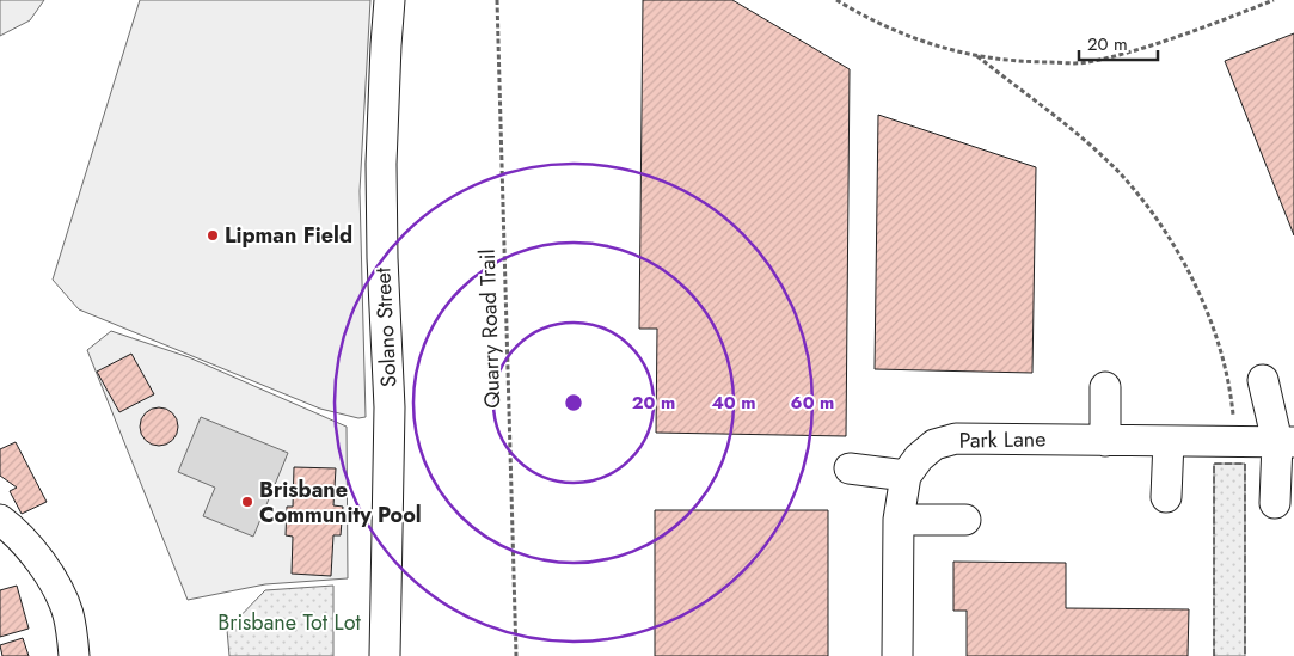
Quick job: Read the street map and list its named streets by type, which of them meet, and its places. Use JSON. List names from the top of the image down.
{
  "streets": {
    "street": ["Solano Street", "Park Lane"],
    "path": ["Quarry Road Trail"]
  },
  "parks": ["Brisbane Tot Lot"],
  "places": ["Lipman Field", "Brisbane Community Pool"],
  "scale_bar": "20 m",
  "rings": ["20 m", "40 m", "60 m"]
}
